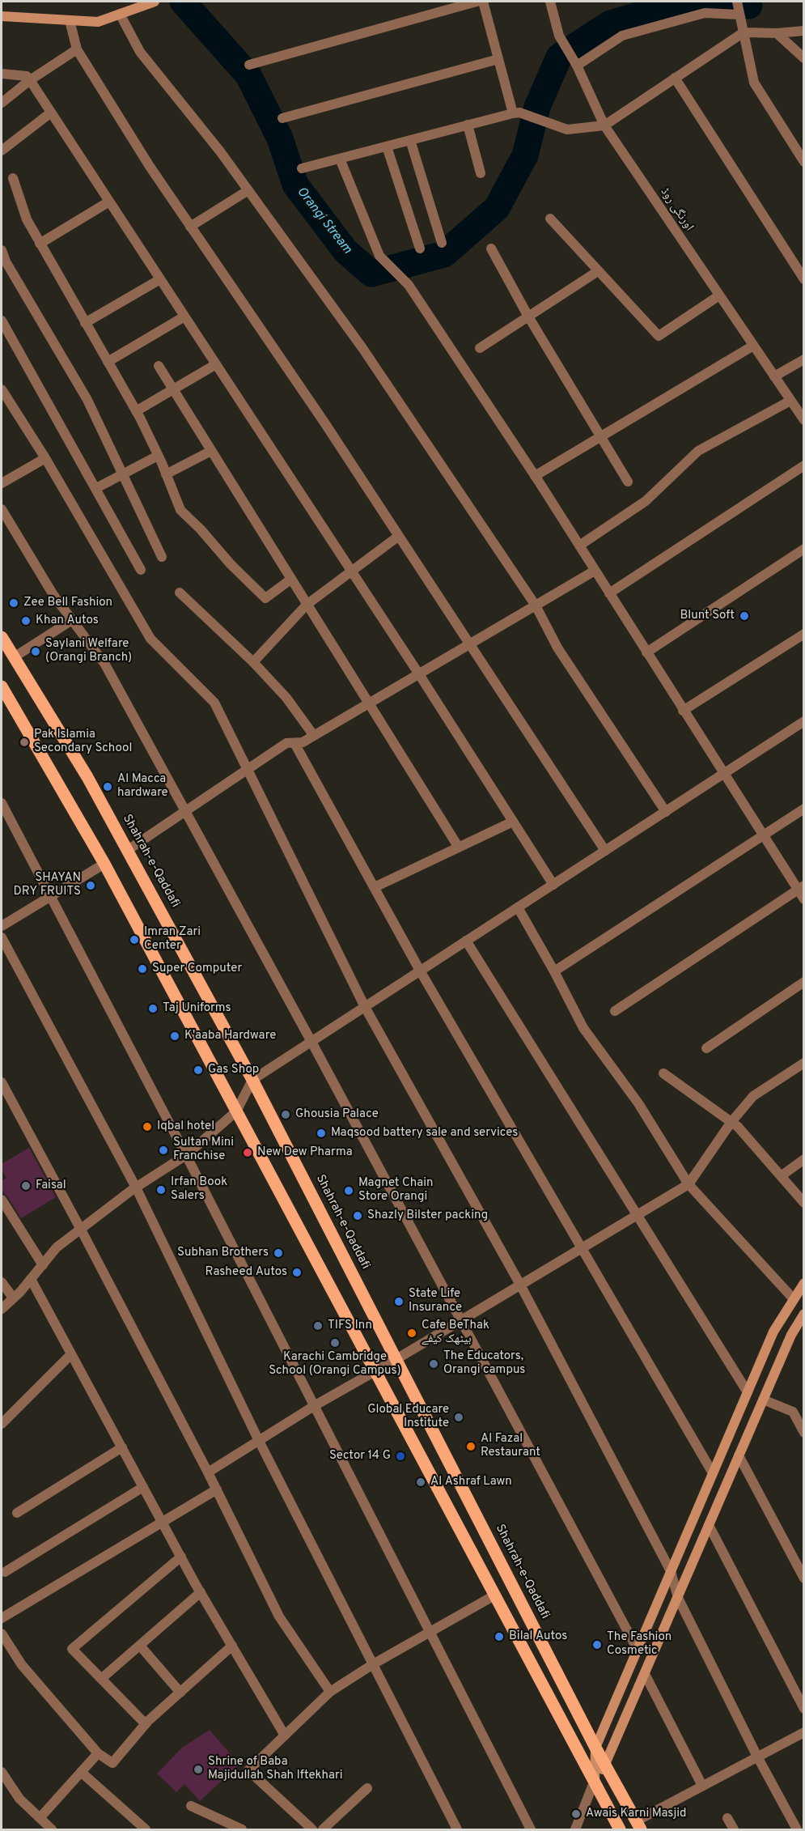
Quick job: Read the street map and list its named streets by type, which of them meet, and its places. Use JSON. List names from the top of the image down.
{
  "streets": {
    "main road": ["Shahrah-e-Qaddafi"],
    "street": ["اورنگی روڈ"]
  },
  "water": ["Orangi Stream"],
  "places": [
    "Zee Bell Fashion",
    "Blunt Soft",
    "Khan Autos",
    "Saylani Welfare (Orangi Branch)",
    "Pak Islamia Secondary School",
    "Al Macca hardware",
    "SHAYAN DRY FRUITS",
    "Imran Zari Center",
    "Super Computer",
    "Taj Uniforms",
    "K'aaba Hardware",
    "Gas Shop",
    "Ghousia Palace",
    "Iqbal hotel",
    "Maqsood battery sale and services",
    "Sultan Mini Franchise",
    "New Dew Pharma",
    "Faisal",
    "Irfan Book Salers",
    "Magnet Chain Store Orangi",
    "Shazly Bilster packing",
    "Subhan Brothers",
    "Rasheed Autos",
    "State Life Insurance",
    "TIFS Inn",
    "Cafe BeThak بیٹھک کیفے",
    "Karachi Cambridge School (Orangi Campus)",
    "The Educators, Orangi campus",
    "Global Educare Institute",
    "Al Fazal Restaurant",
    "Sector 14 G",
    "Al Ashraf Lawn",
    "Bilal Autos",
    "The Fashion Cosmetic",
    "Shrine of Baba Majidullah Shah Iftekhari",
    "Awais Karni Masjid"
  ]
}
